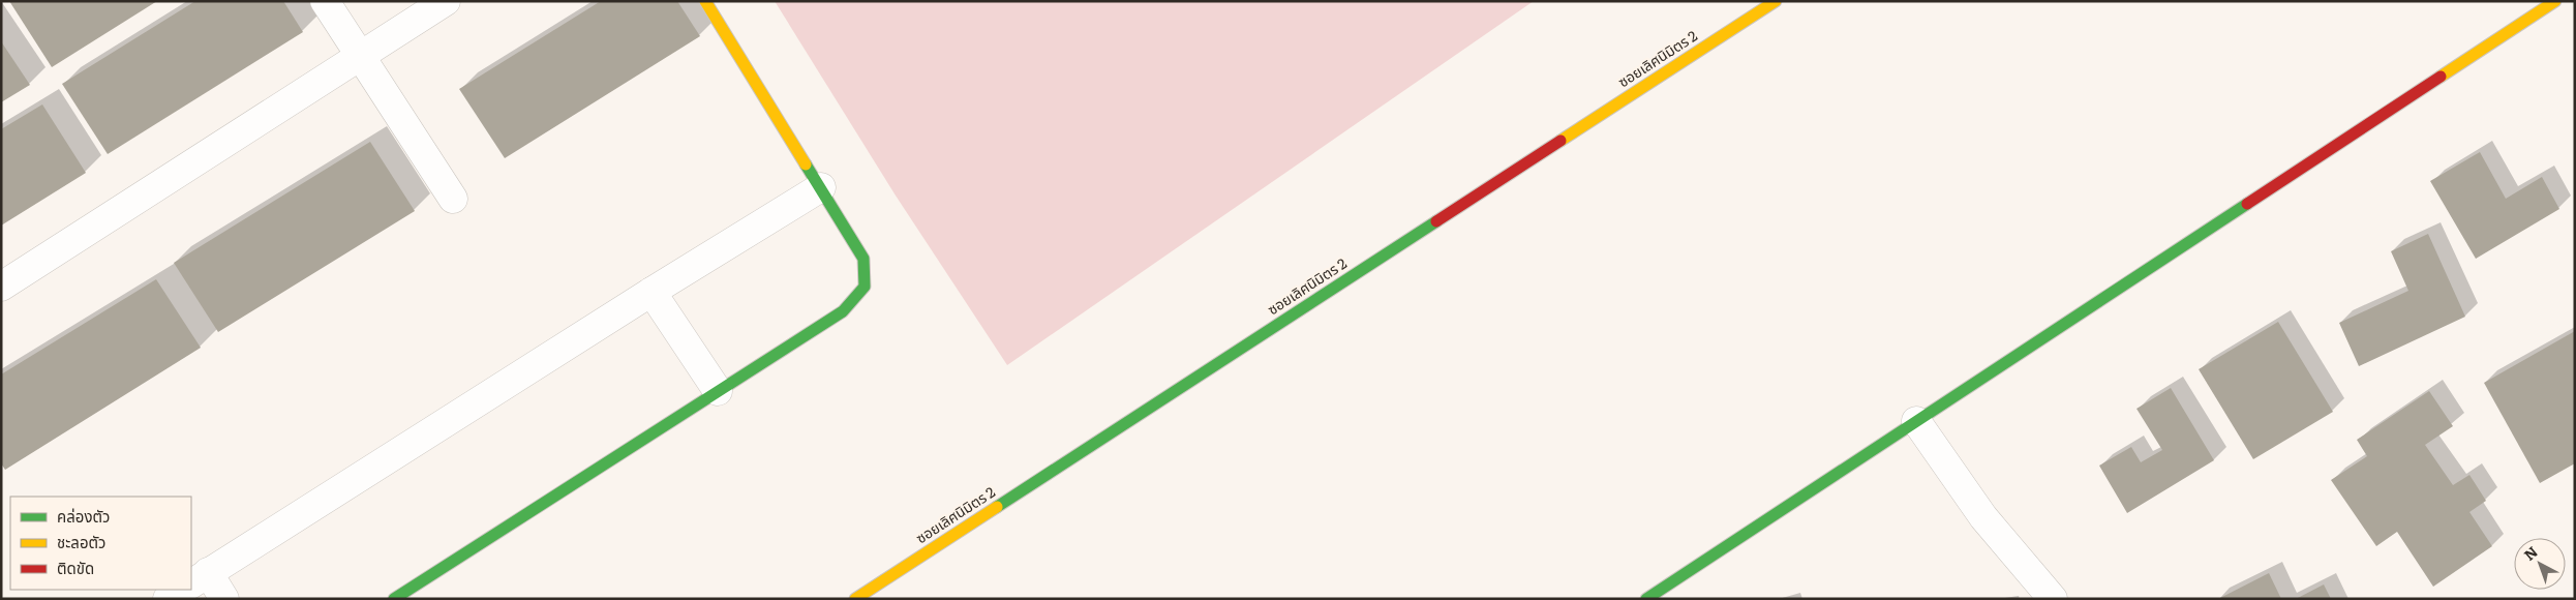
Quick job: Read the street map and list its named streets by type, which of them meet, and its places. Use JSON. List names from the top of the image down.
{
  "streets": {
    "street": ["ซอยเลิศนิมิตร 2"]
  },
  "legend": ["คล่องตัว", "ชะลอตัว", "ติดขัด"],
  "north": "top left"
}
